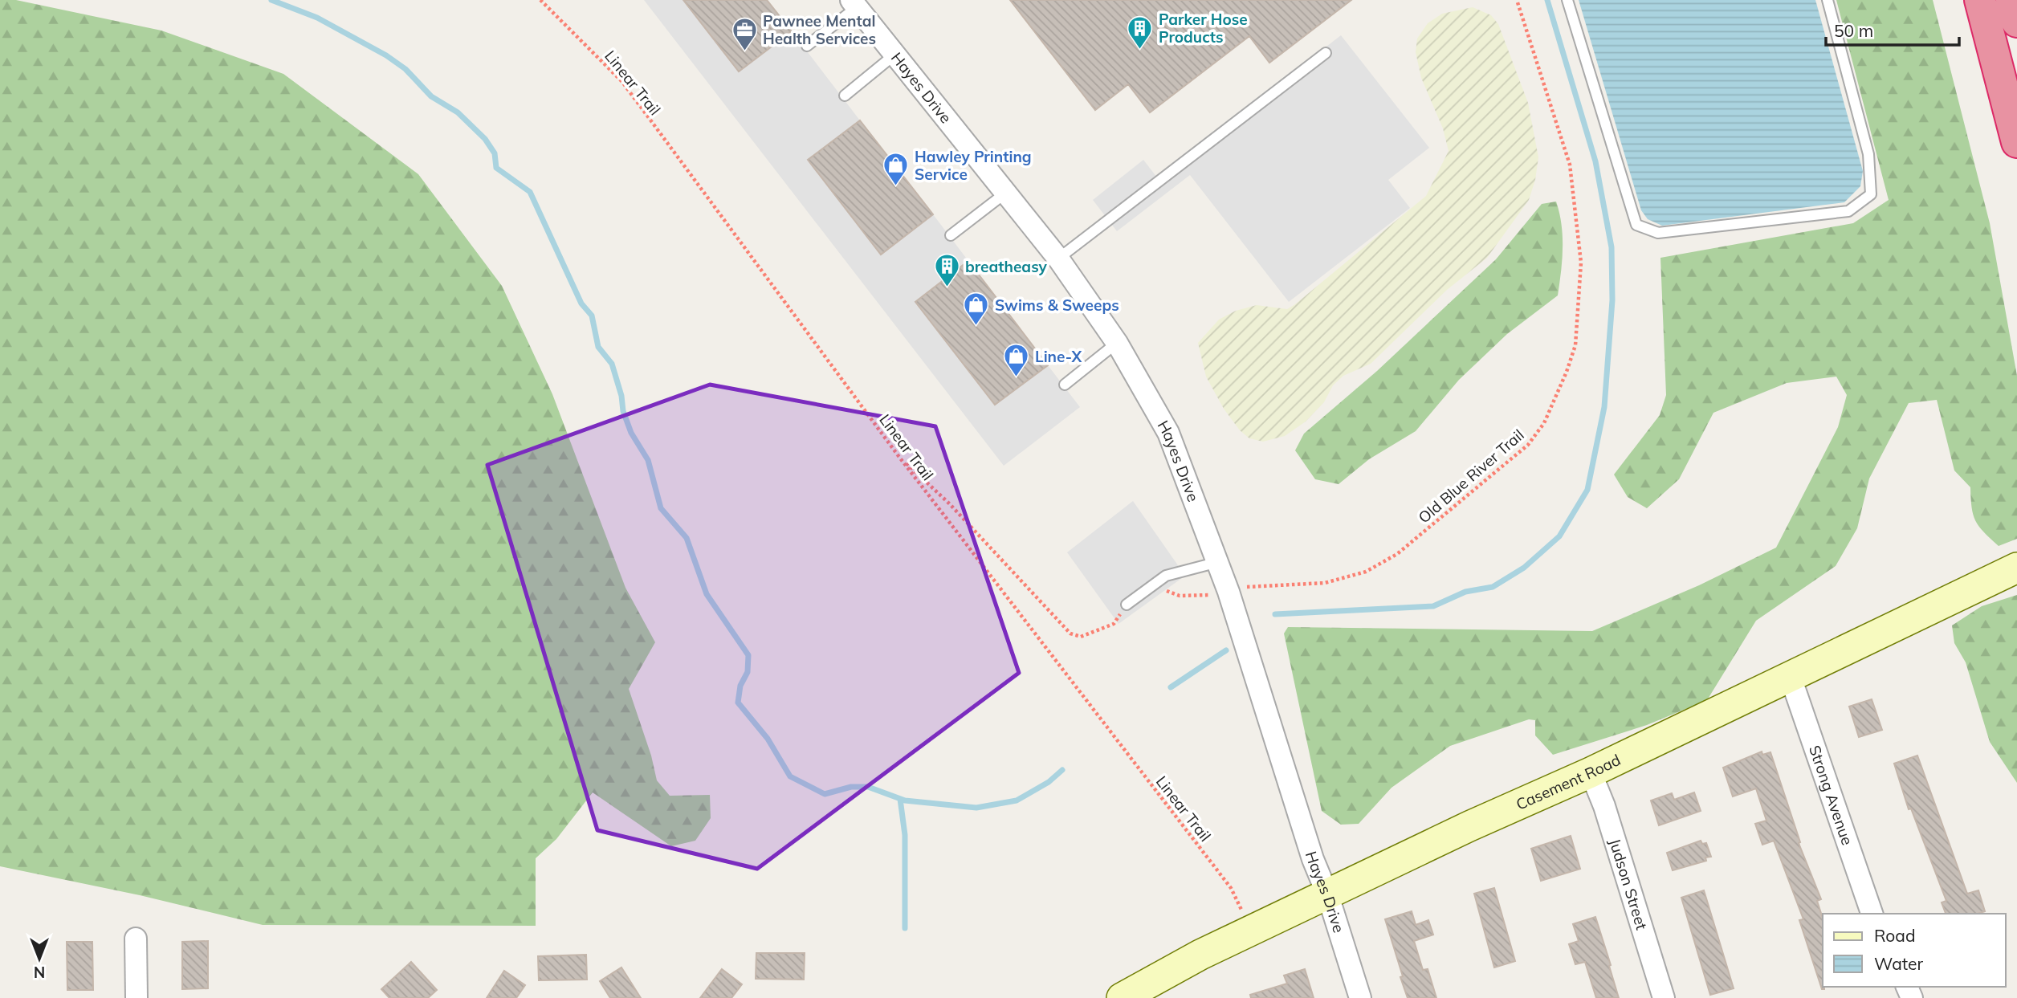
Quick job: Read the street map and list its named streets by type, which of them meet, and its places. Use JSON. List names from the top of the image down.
{
  "streets": {
    "street": [
      "Hayes Drive",
      "Casement Road",
      "Strong Avenue",
      "Judson Street"
    ],
    "path": ["Linear Trail", "Old Blue River Trail"]
  },
  "crossings": [
    ["Hayes Drive", "Old Blue River Trail"],
    ["Hayes Drive", "Casement Road"],
    ["Casement Road", "Strong Avenue"],
    ["Casement Road", "Judson Street"]
  ],
  "places": {
    "building": ["Parker Hose Products", "breatheasy"],
    "office": ["Pawnee Mental Health Services"],
    "shop": ["Hawley Printing Service", "Swims & Sweeps", "Line-X"]
  },
  "legend": ["Road", "Water"],
  "scale_bar": "50 m",
  "north": "bottom"
}
